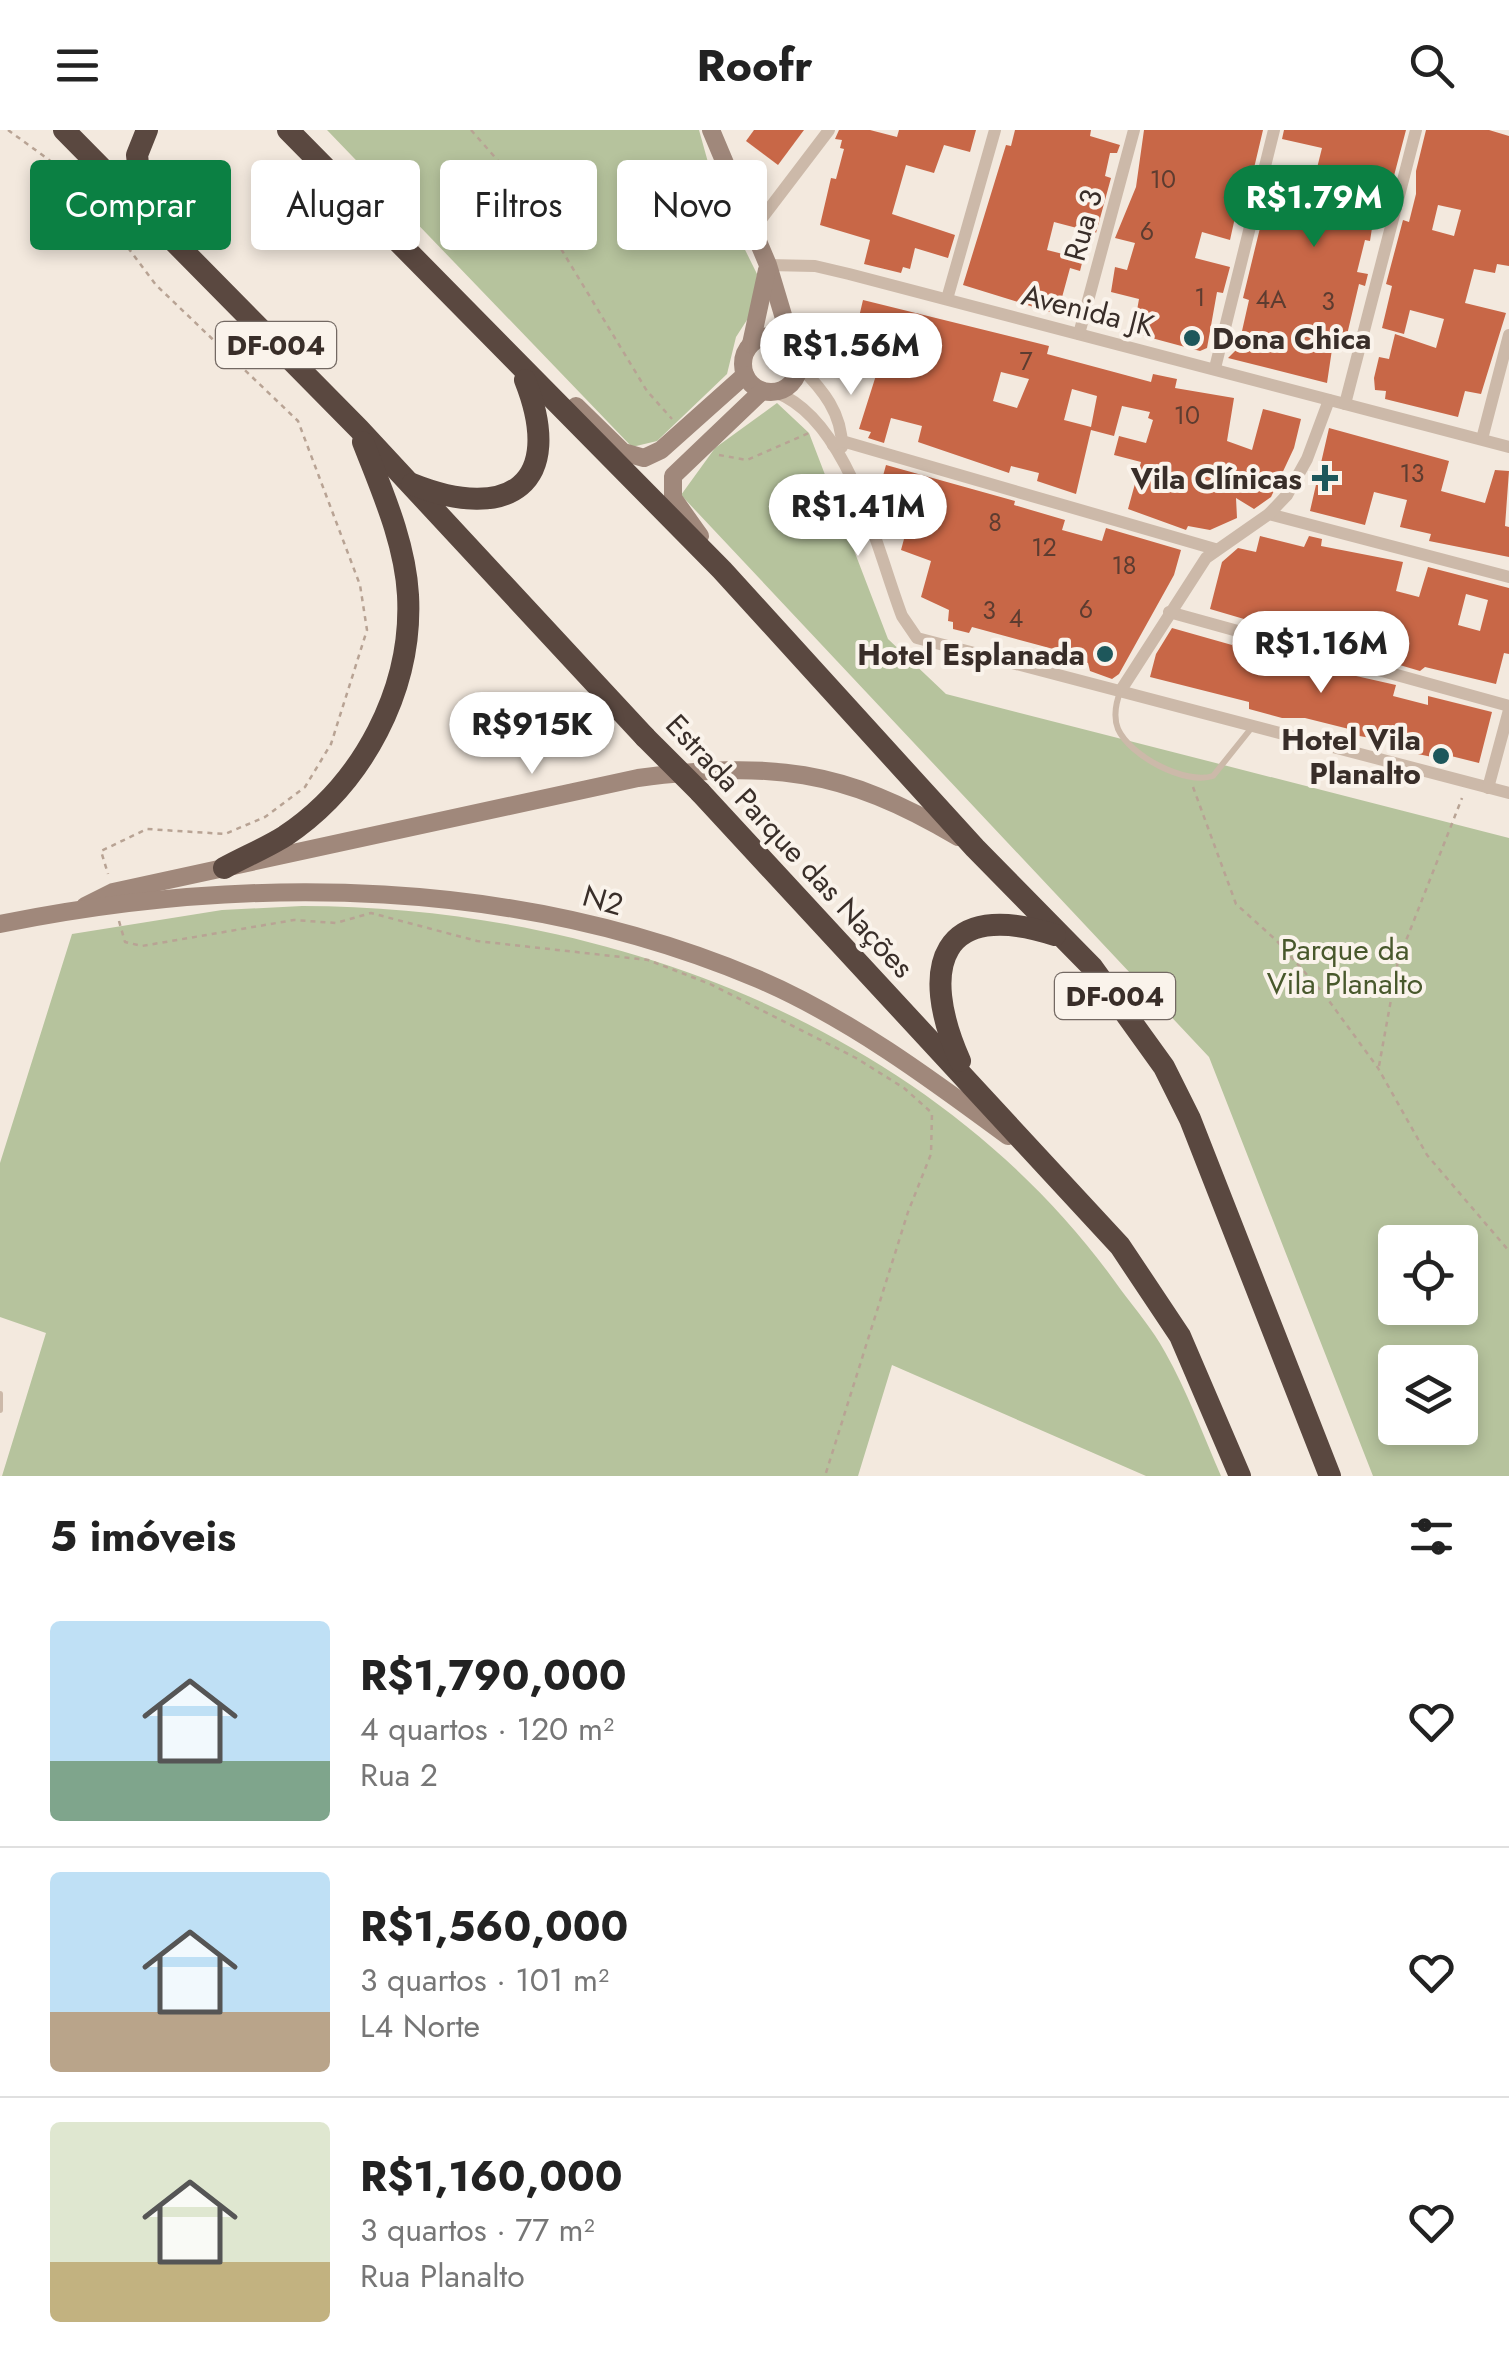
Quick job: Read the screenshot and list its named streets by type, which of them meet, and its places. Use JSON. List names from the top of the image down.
{
  "streets": {
    "highway": ["DF-004", "Estrada Parque das Nações"],
    "main road": ["N2"],
    "street": ["Rua 3", "Avenida JK"]
  },
  "crossings": [
    ["Rua 3", "Avenida JK"],
    ["DF-004", "N2"],
    ["Estrada Parque das Nações", "N2"]
  ],
  "parks": ["Parque da Vila Planalto"],
  "places": {
    "other": ["Dona Chica", "Hotel Esplanada", "Hotel Vila Planalto"],
    "health": ["Vila Clínicas"]
  },
  "house_numbers": [
    "10",
    "6",
    "1",
    "4A",
    "3",
    "7",
    "10",
    "13",
    "8",
    "12",
    "18",
    "6",
    "3",
    "4"
  ],
  "page": {
    "header": "Roofr",
    "chip": [
      "Comprar",
      "Alugar",
      "Filtros",
      "Novo"
    ],
    "price": [
      "R$1.79M",
      "R$1.56M",
      "R$1.41M",
      "R$1.16M",
      "R$915K"
    ],
    "heading": "5 imóveis",
    "list": [
      {
        "name": "R$1,790,000",
        "note": "4 quartos · 120 m² · Rua 2"
      },
      {
        "name": "R$1,560,000",
        "note": "3 quartos · 101 m² · L4 Norte"
      },
      {
        "name": "R$1,160,000",
        "note": "3 quartos · 77 m² · Rua Planalto"
      }
    ]
  }
}
